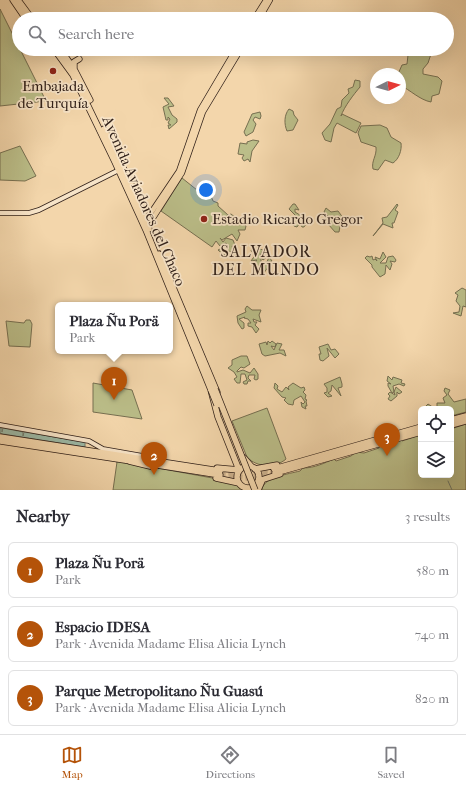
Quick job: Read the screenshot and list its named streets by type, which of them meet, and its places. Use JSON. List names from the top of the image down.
{
  "streets": {
    "highway": ["Avenida Aviadores del Chaco"]
  },
  "districts": ["SALVADOR DEL MUNDO"],
  "places": ["Embajada de Turquía", "Estadio Ricardo Gregor"],
  "north": "right",
  "page": {
    "search": "Search here",
    "popup": ["Plaza Ñu Porä", "Park"],
    "pins": ["1", "3", "2"],
    "heading": ["Nearby", "3 results"],
    "list": [
      {
        "mark": "1",
        "name": "Plaza Ñu Porä",
        "note": "Park",
        "value": "580 m"
      },
      {
        "mark": "2",
        "name": "Espacio IDESA",
        "note": "Park · Avenida Madame Elisa Alicia Lynch",
        "value": "740 m"
      },
      {
        "mark": "3",
        "name": "Parque Metropolitano Ñu Guasú",
        "note": "Park · Avenida Madame Elisa Alicia Lynch",
        "value": "820 m"
      }
    ],
    "nav": ["Map", "Directions", "Saved"]
  }
}
